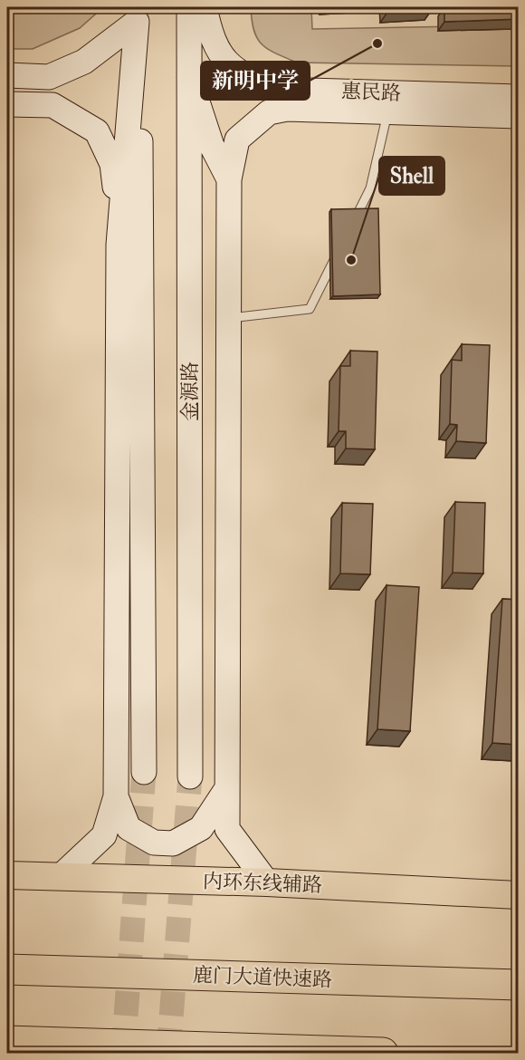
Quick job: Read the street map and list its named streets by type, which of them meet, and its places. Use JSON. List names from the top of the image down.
{
  "streets": {
    "highway": ["鹿门大道快速路"],
    "main road": ["内环东线辅路"],
    "street": ["惠民路", "金源路"]
  },
  "crossings": [
    ["惠民路", "内环东线辅路"]
  ],
  "places": ["新明中学", "Shell"]
}
